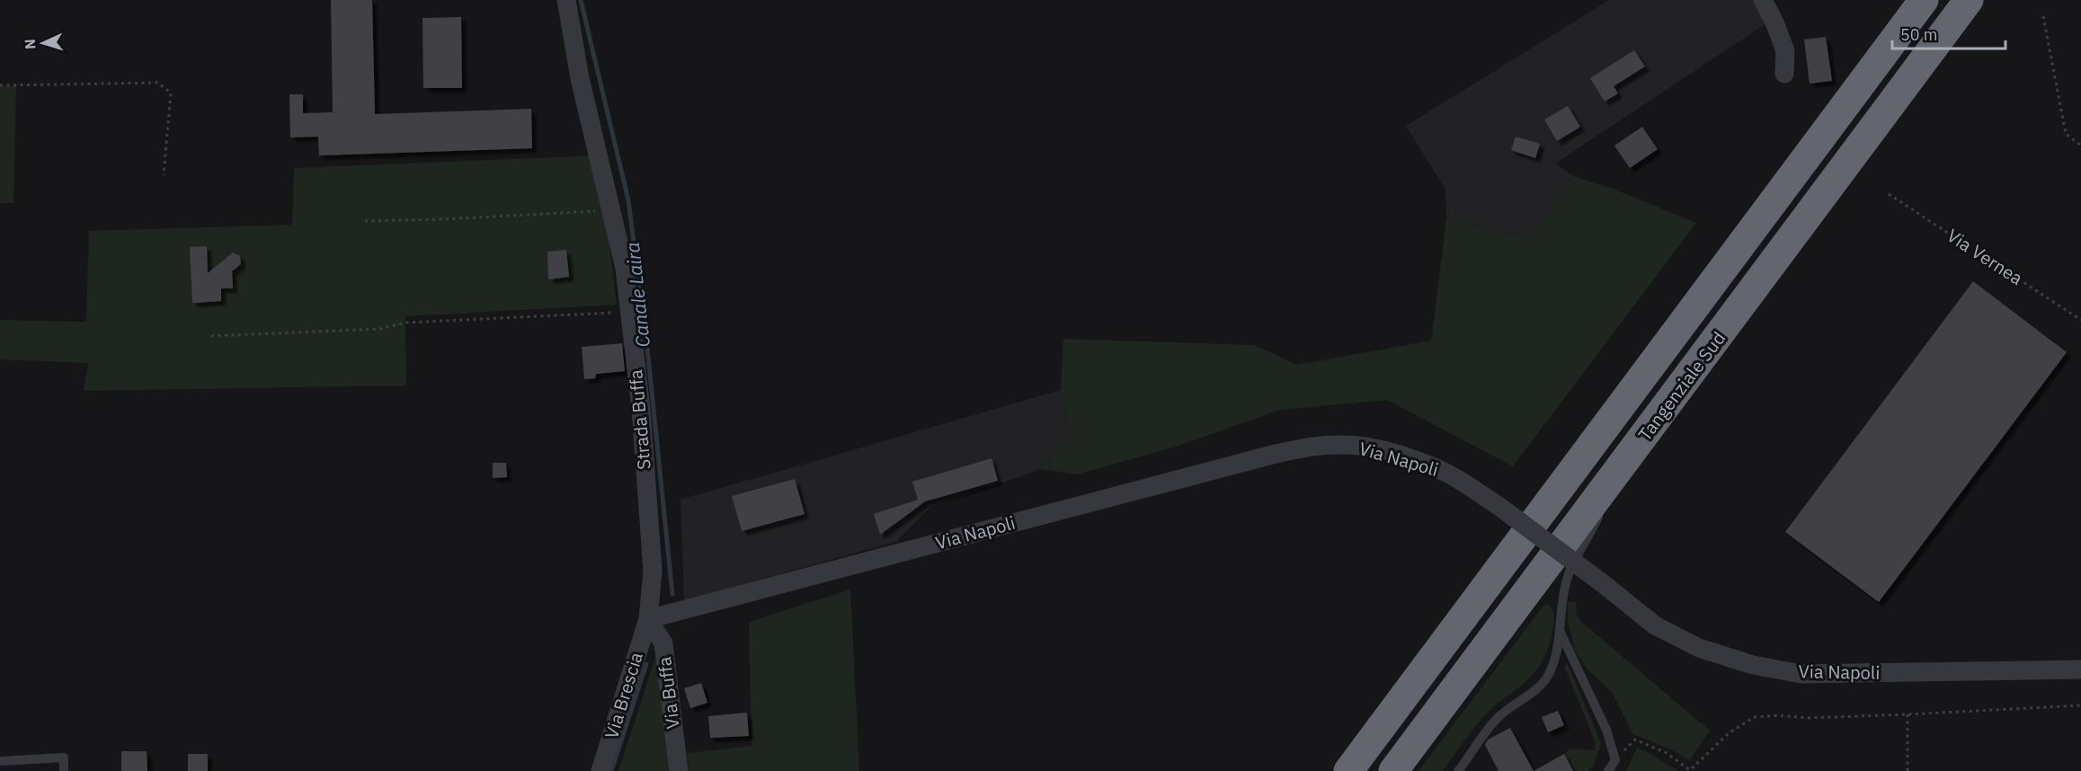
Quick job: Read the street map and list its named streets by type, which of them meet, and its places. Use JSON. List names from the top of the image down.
{
  "streets": {
    "highway": ["Tangenziale Sud"],
    "street": [
      "Strada Buffa",
      "Via Napoli",
      "Via Buffa",
      "Via Brescia"
    ],
    "path": ["Via Vernea"]
  },
  "crossings": [
    ["Strada Buffa", "Via Napoli"],
    ["Strada Buffa", "Via Buffa"],
    ["Strada Buffa", "Via Brescia"],
    ["Via Napoli", "Via Buffa"],
    ["Via Napoli", "Via Brescia"],
    ["Via Buffa", "Via Brescia"]
  ],
  "water": ["Canale Laira"],
  "scale_bar": "50 m",
  "north": "left"
}
